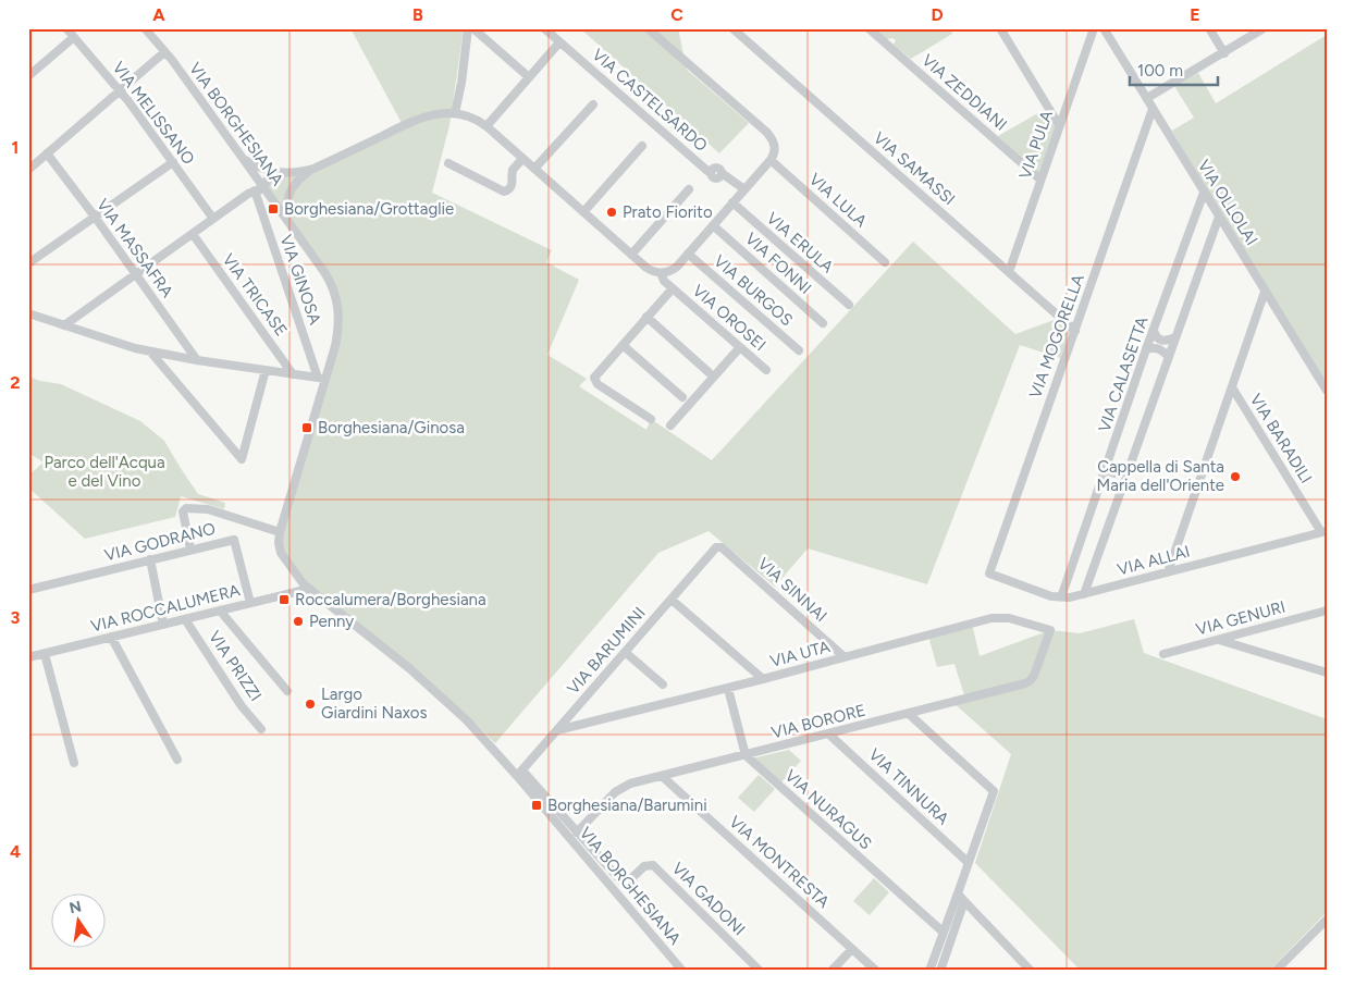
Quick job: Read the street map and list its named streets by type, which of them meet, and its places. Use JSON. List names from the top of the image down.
{
  "streets": {
    "street": [
      "VIA ZEDDIANI",
      "VIA CASTELSARDO",
      "VIA MELISSANO",
      "VIA BORGHESIANA",
      "VIA PULA",
      "VIA SAMASSI",
      "VIA LULA",
      "VIA OLLOLAI",
      "VIA ERULA",
      "VIA MASSAFRA",
      "VIA FONNI",
      "VIA GINOSA",
      "VIA BURGOS",
      "VIA TRICASE",
      "VIA OROSEI",
      "VIA MOGORELLA",
      "VIA CALASETTA",
      "VIA BARADILI",
      "VIA GODRANO",
      "VIA ALLAI",
      "VIA SINNAI",
      "VIA ROCCALUMERA",
      "VIA GENURI",
      "VIA BARUMINI",
      "VIA UTA",
      "VIA PRIZZI",
      "VIA BORORE",
      "VIA TINNURA",
      "VIA NURAGUS",
      "VIA MONTRESTA",
      "VIA GADONI"
    ]
  },
  "crossings": [
    ["VIA ZEDDIANI", "VIA PULA"],
    ["VIA BORGHESIANA", "VIA GINOSA"],
    ["VIA BORGHESIANA", "VIA ROCCALUMERA"],
    ["VIA BORGHESIANA", "VIA BARUMINI"],
    ["VIA BORGHESIANA", "VIA GADONI"],
    ["VIA PULA", "VIA SAMASSI"],
    ["VIA SAMASSI", "VIA MOGORELLA"],
    ["VIA OLLOLAI", "VIA MOGORELLA"],
    ["VIA OLLOLAI", "VIA CALASETTA"],
    ["VIA MOGORELLA", "VIA ALLAI"],
    ["VIA CALASETTA", "VIA ALLAI"],
    ["VIA BARADILI", "VIA ALLAI"],
    ["VIA GODRANO", "VIA ROCCALUMERA"],
    ["VIA SINNAI", "VIA BARUMINI"],
    ["VIA SINNAI", "VIA UTA"],
    ["VIA ROCCALUMERA", "VIA PRIZZI"],
    ["VIA BARUMINI", "VIA UTA"],
    ["VIA BARUMINI", "VIA GADONI"],
    ["VIA UTA", "VIA BORORE"],
    ["VIA BORORE", "VIA TINNURA"],
    ["VIA BORORE", "VIA NURAGUS"],
    ["VIA BORORE", "VIA MONTRESTA"],
    ["VIA BORORE", "VIA GADONI"]
  ],
  "parks": ["Parco dell'Acqua e del Vino"],
  "places": {
    "transit": [
      "Borghesiana/Grottaglie",
      "Borghesiana/Ginosa",
      "Roccalumera/Borghesiana",
      "Borghesiana/Barumini"
    ],
    "other": [
      "Prato Fiorito",
      "Cappella di Santa Maria dell'Oriente",
      "Penny",
      "Largo Giardini Naxos"
    ]
  },
  "scale_bar": "100 m",
  "north": "top",
  "grid": {
    "columns": [
      "A",
      "B",
      "C",
      "D",
      "E"
    ],
    "rows": [
      "1",
      "2",
      "3",
      "4"
    ]
  }
}
